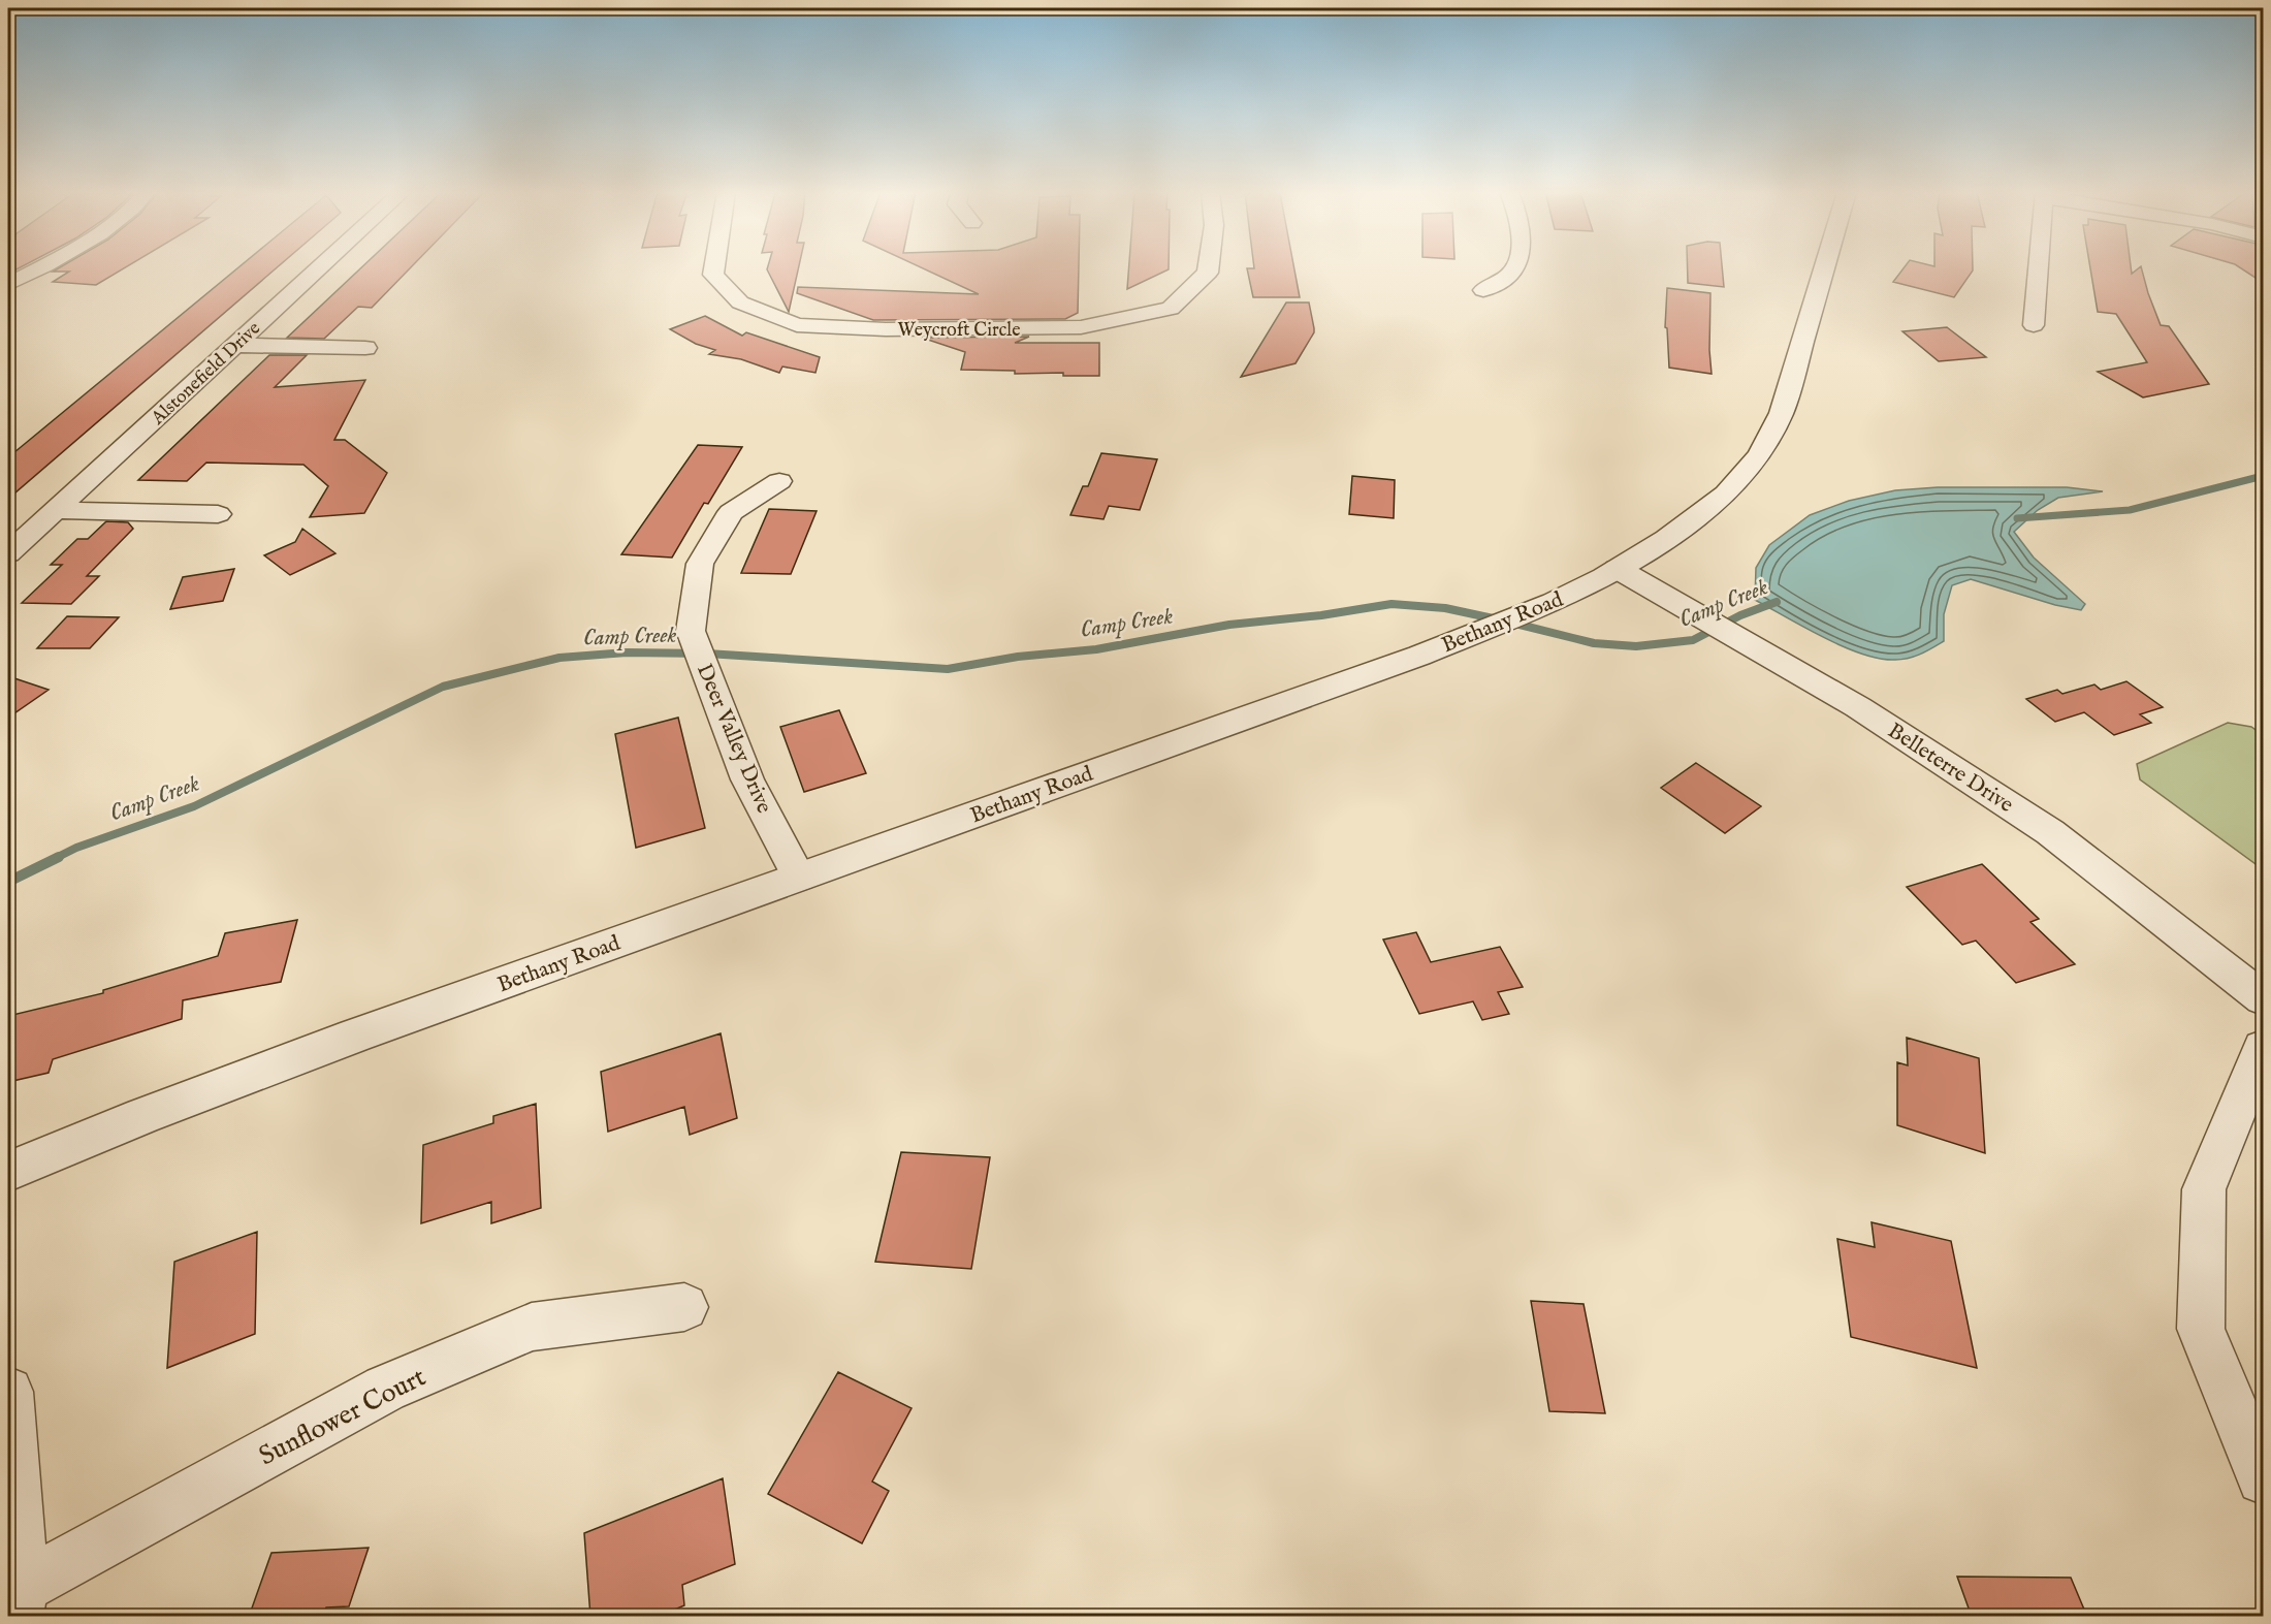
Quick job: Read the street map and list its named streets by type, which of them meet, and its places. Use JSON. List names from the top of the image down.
{
  "streets": {
    "street": [
      "Weycroft Circle",
      "Alstonefield Drive",
      "Bethany Road",
      "Deer Valley Drive",
      "Belleterre Drive",
      "Sunflower Court"
    ]
  },
  "crossings": [
    ["Bethany Road", "Deer Valley Drive"],
    ["Bethany Road", "Belleterre Drive"]
  ],
  "water": ["Camp Creek"]
}
